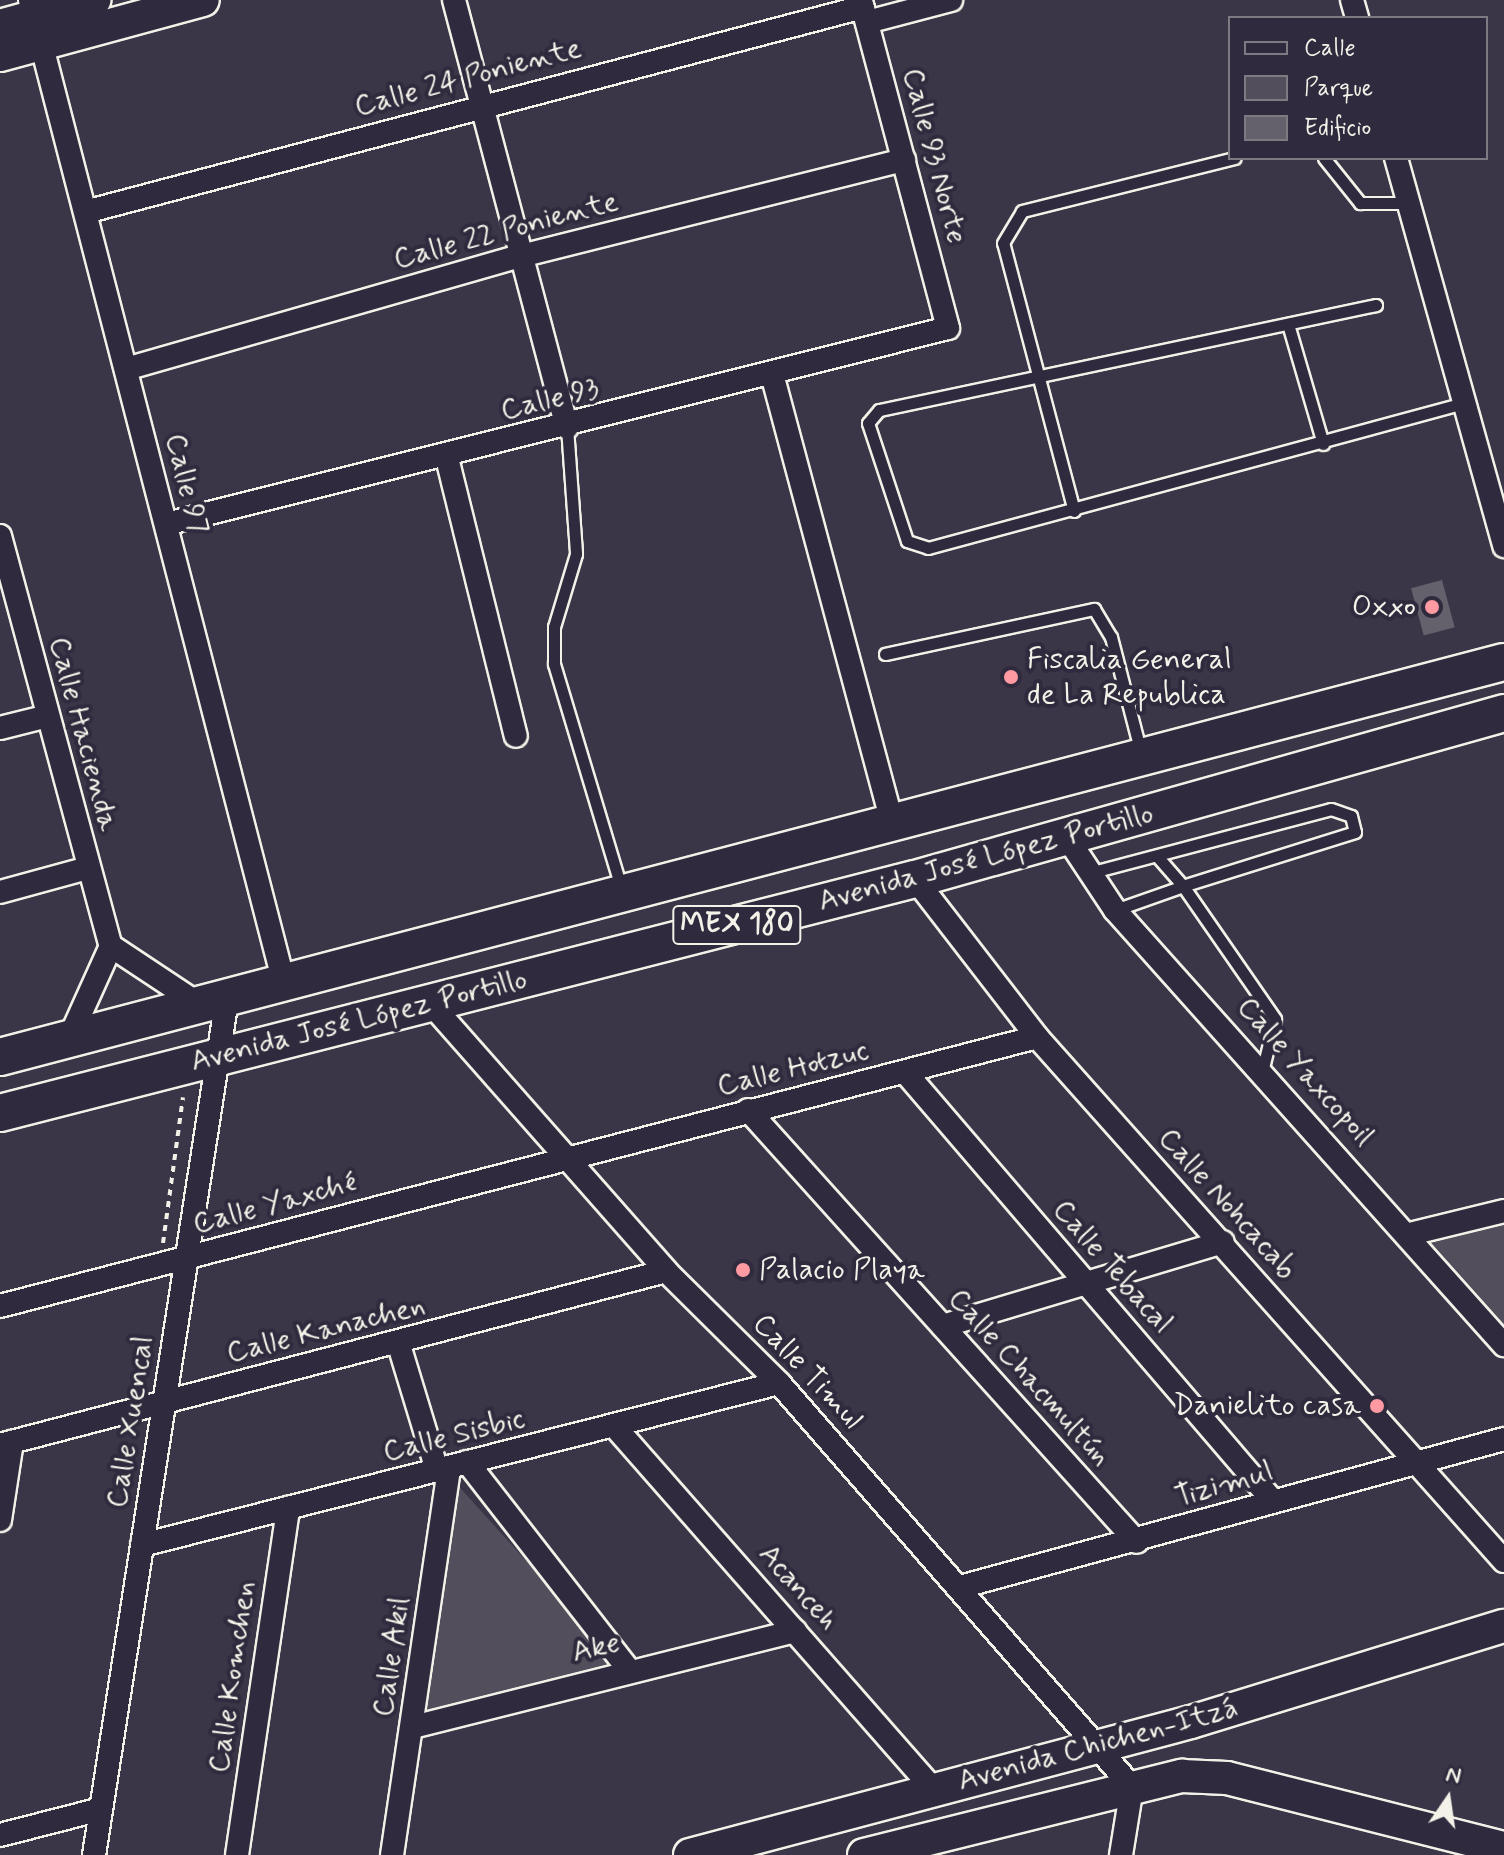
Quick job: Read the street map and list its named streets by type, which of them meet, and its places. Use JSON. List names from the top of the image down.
{
  "streets": {
    "main road": ["Avenida José López Portillo", "MEX 180", "Avenida Chichen-Itzá"],
    "street": [
      "Calle 24 Poniente",
      "Calle 93 Norte",
      "Calle 22 Poniente",
      "Calle 93",
      "Calle 97",
      "Calle Hacienda",
      "Calle Hotzuc",
      "Calle Yaxcopoil",
      "Calle Yaxché",
      "Calle Nohcacab",
      "Calle Tebacal",
      "Calle Kanachen",
      "Calle Timul",
      "Calle Chacmultún",
      "Calle Xuencal",
      "Calle Sisbic",
      "Tizimul",
      "Acanceh",
      "Ake",
      "Calle Akil",
      "Calle Komchen"
    ]
  },
  "crossings": [
    ["Calle 24 Poniente", "Calle 93 Norte"],
    ["Calle 24 Poniente", "Calle 97"],
    ["Calle 93 Norte", "Calle 22 Poniente"],
    ["Calle 93 Norte", "Calle 93"],
    ["Calle 22 Poniente", "Calle 97"],
    ["Calle 93", "Calle 97"],
    ["Calle 97", "Avenida José López Portillo"],
    ["Avenida José López Portillo", "Calle Yaxcopoil"],
    ["Avenida José López Portillo", "Calle Nohcacab"],
    ["Avenida José López Portillo", "Calle Timul"],
    ["Avenida José López Portillo", "Calle Xuencal"],
    ["Calle Hotzuc", "Calle Yaxché"],
    ["Calle Hotzuc", "Calle Nohcacab"],
    ["Calle Hotzuc", "Calle Tebacal"],
    ["Calle Hotzuc", "Calle Timul"],
    ["Calle Hotzuc", "Calle Chacmultún"],
    ["Calle Yaxché", "Calle Timul"],
    ["Calle Yaxché", "Calle Xuencal"],
    ["Calle Nohcacab", "Tizimul"],
    ["Calle Tebacal", "Tizimul"],
    ["Calle Kanachen", "Calle Timul"],
    ["Calle Kanachen", "Calle Xuencal"],
    ["Calle Timul", "Calle Sisbic"],
    ["Calle Timul", "Tizimul"],
    ["Calle Timul", "Avenida Chichen-Itzá"],
    ["Calle Chacmultún", "Tizimul"],
    ["Calle Xuencal", "Calle Sisbic"],
    ["Calle Sisbic", "Acanceh"],
    ["Calle Sisbic", "Calle Akil"],
    ["Calle Sisbic", "Calle Komchen"],
    ["Acanceh", "Ake"],
    ["Acanceh", "Avenida Chichen-Itzá"],
    ["Ake", "Calle Akil"]
  ],
  "places": [
    "Oxxo",
    "Fiscalia General de La Republica",
    "Palacio Playa",
    "Danielito casa"
  ],
  "legend": ["Calle", "Parque", "Edificio"],
  "north": "top"
}
